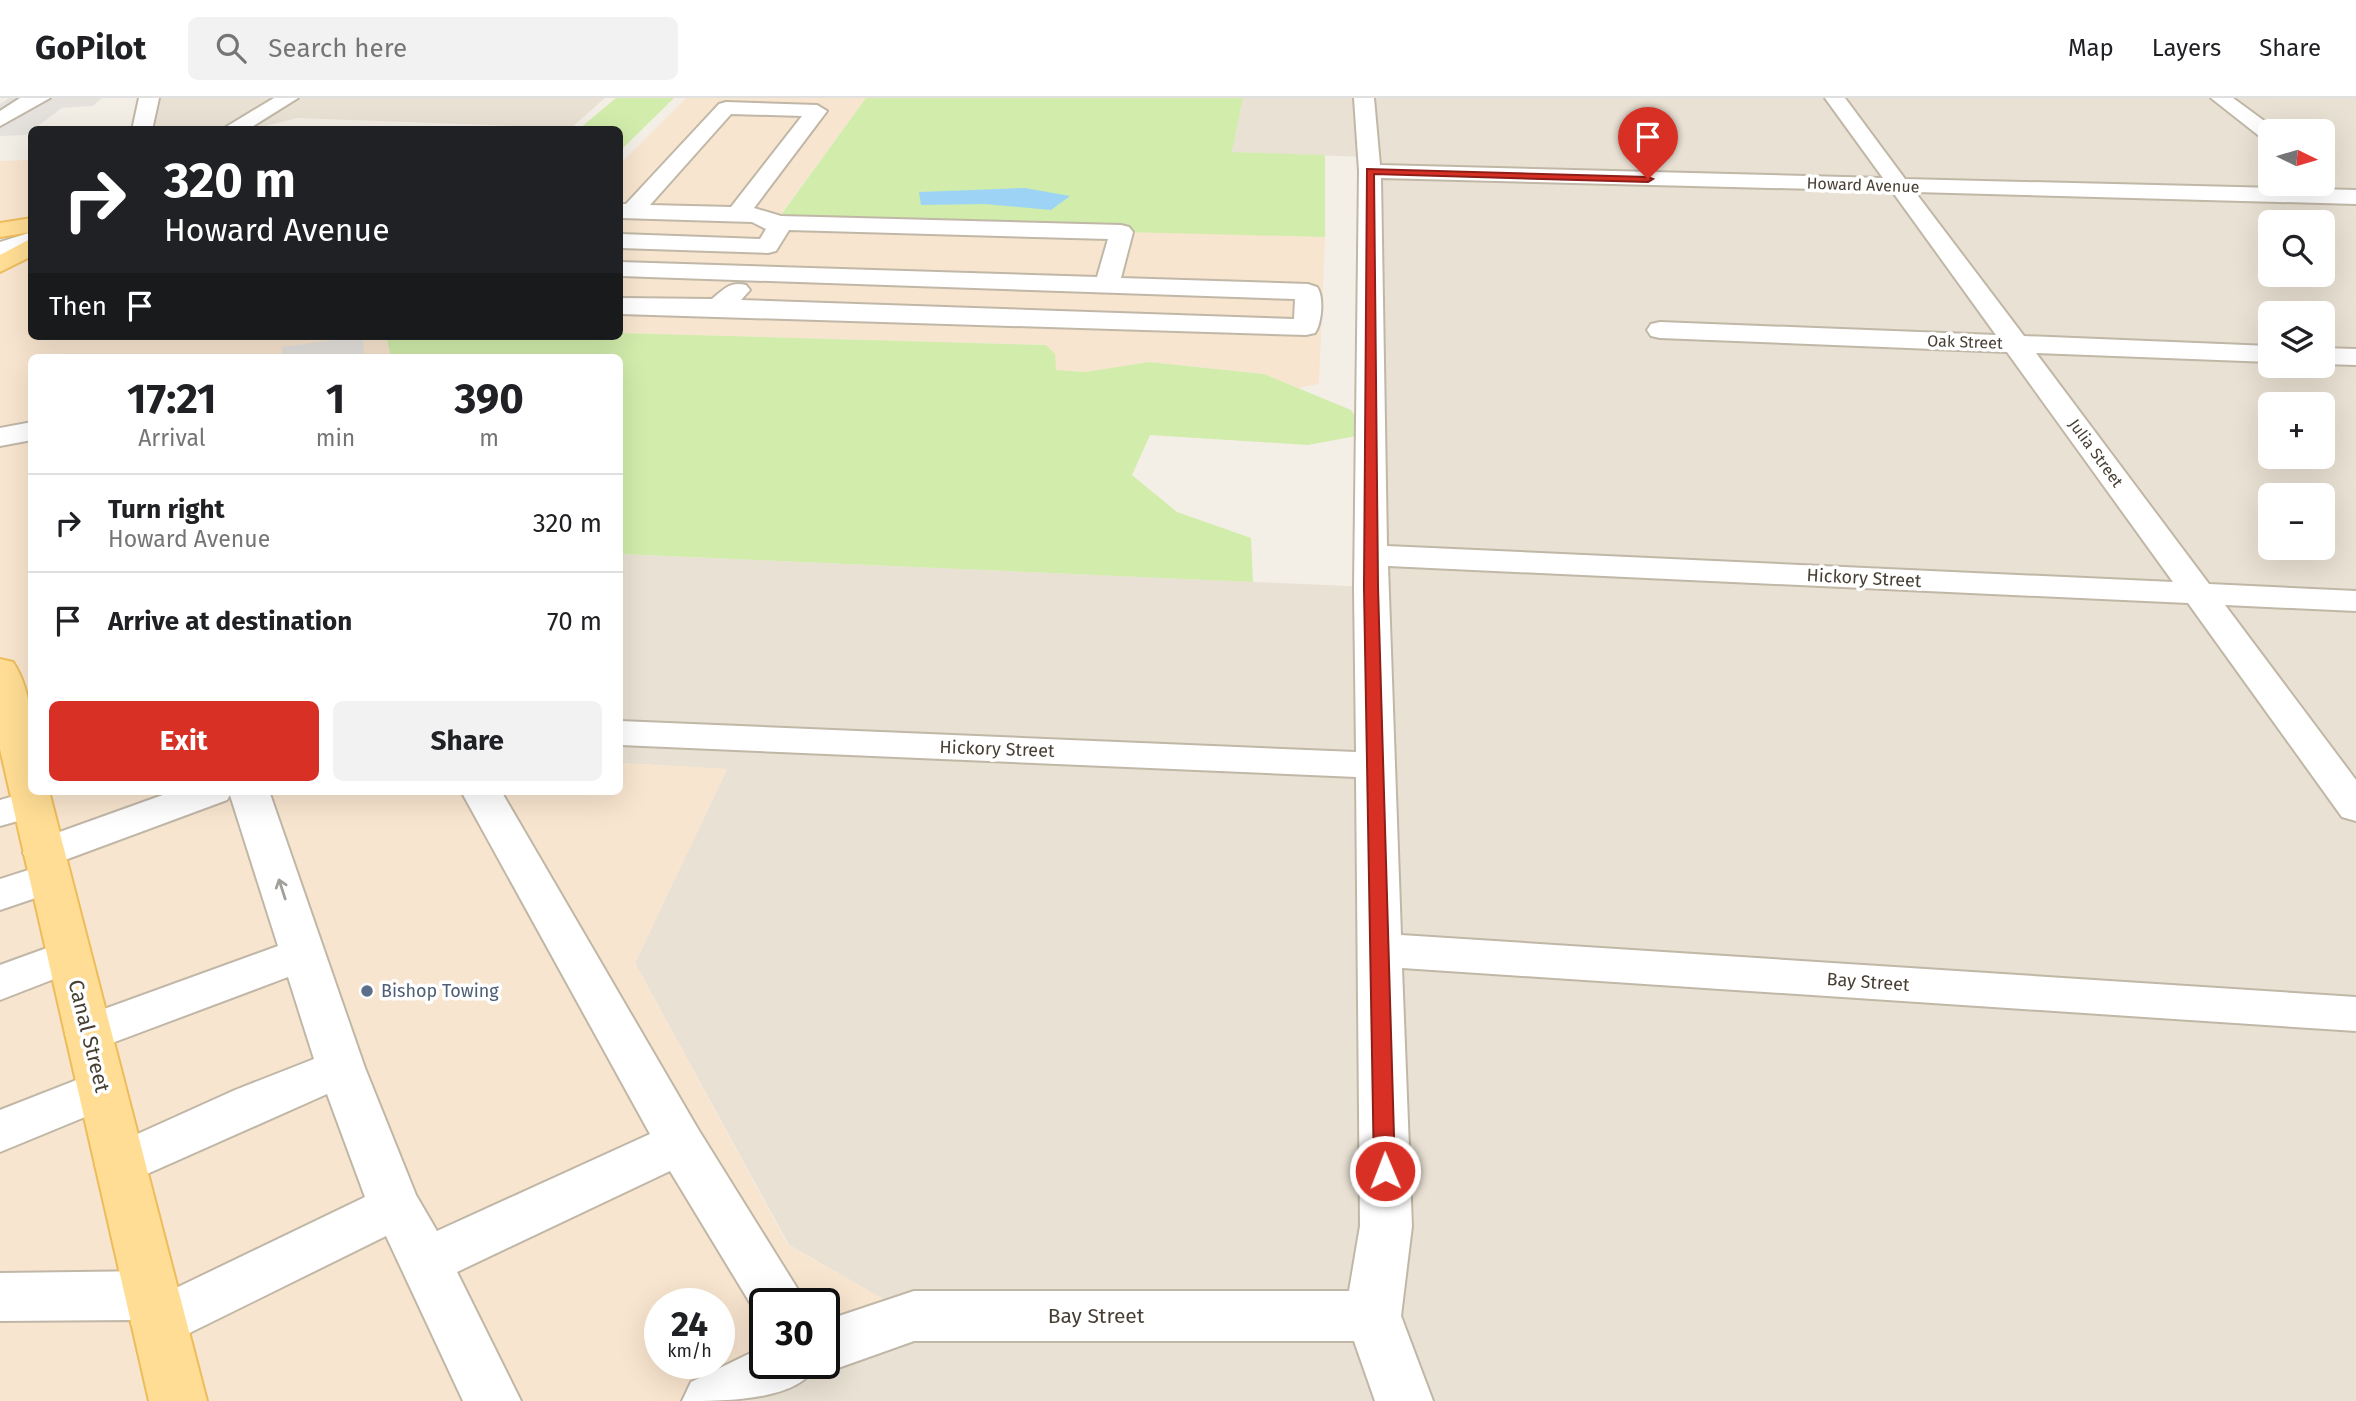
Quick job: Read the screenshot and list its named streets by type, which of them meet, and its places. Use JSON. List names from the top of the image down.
{
  "streets": {
    "main road": ["Canal Street"],
    "street": [
      "Howard Avenue",
      "Oak Street",
      "Julia Street",
      "Hickory Street",
      "Bay Street"
    ]
  },
  "crossings": [
    ["Howard Avenue", "Julia Street"],
    ["Oak Street", "Julia Street"],
    ["Julia Street", "Hickory Street"]
  ],
  "places": ["Bishop Towing"],
  "north": "right",
  "page": {
    "header": "GoPilot",
    "search": "Search here",
    "nav": ["Map", "Layers", "Share"],
    "map_buttons": ["+", "−"],
    "turn": ["320 m", "Howard Avenue"],
    "then": "Then",
    "eta": [
      "17:21",
      "Arrival",
      "1",
      "min",
      "390",
      "m"
    ],
    "list": [
      {
        "name": "Turn right",
        "note": "Howard Avenue",
        "value": "320 m"
      },
      {
        "name": "Arrive at destination",
        "value": "70 m"
      }
    ],
    "buttons": ["Exit", "Share"],
    "speed": "24 km/h",
    "limit": "30"
  }
}
